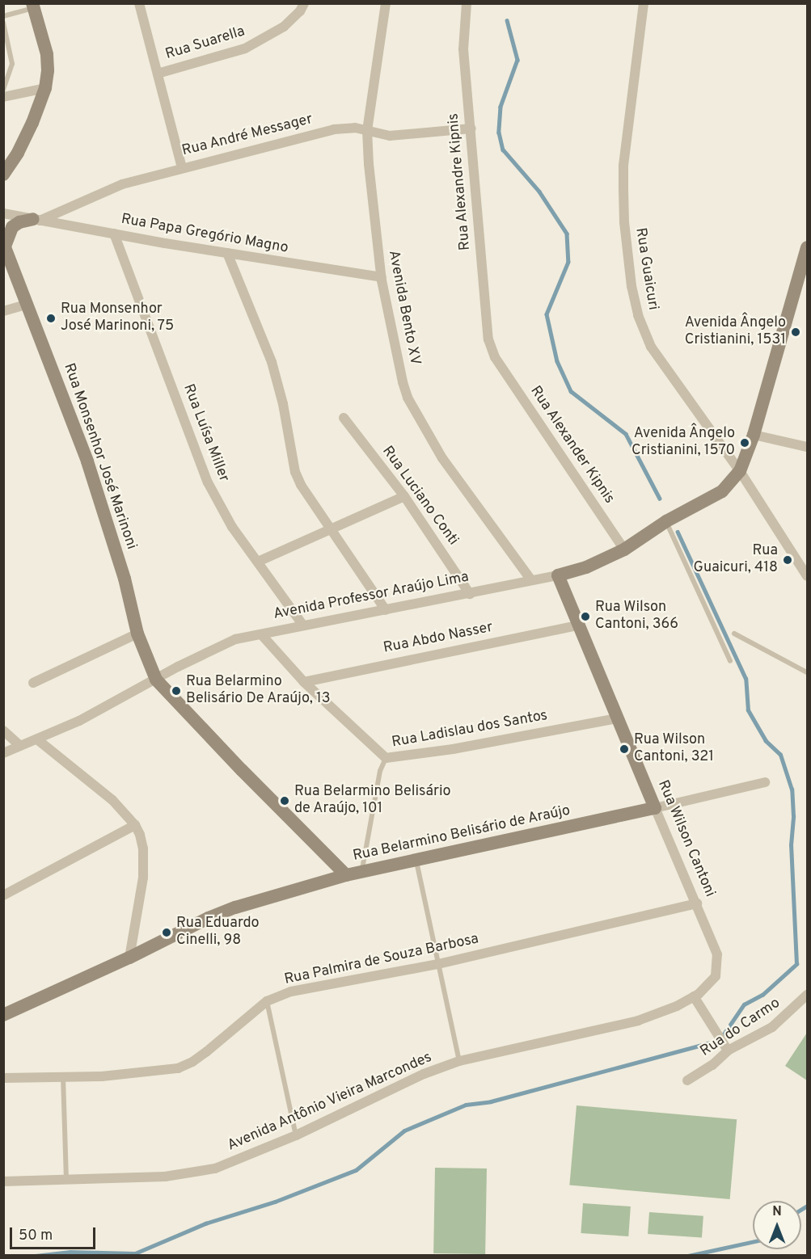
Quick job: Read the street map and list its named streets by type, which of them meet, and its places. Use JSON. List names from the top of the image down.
{
  "streets": {
    "street": [
      "Rua Suarella",
      "Rua André Messager",
      "Rua Alexandre Kipnis",
      "Rua Papa Gregório Magno",
      "Rua Guaicuri",
      "Avenida Bento XV",
      "Rua Luísa Miller",
      "Rua Alexander Kipnis",
      "Rua Monsenhor José Marinoni",
      "Rua Luciano Conti",
      "Avenida Professor Araújo Lima",
      "Rua Abdo Nasser",
      "Rua Ladislau dos Santos",
      "Rua Belarmino Belisário de Araújo",
      "Rua Wilson Cantoni",
      "Rua Palmira de Souza Barbosa",
      "Rua do Carmo",
      "Avenida Antônio Vieira Marcondes"
    ]
  },
  "crossings": [
    ["Rua André Messager", "Rua Alexandre Kipnis"],
    ["Rua André Messager", "Rua Papa Gregório Magno"],
    ["Rua André Messager", "Avenida Bento XV"],
    ["Rua Alexandre Kipnis", "Rua Alexander Kipnis"],
    ["Rua Papa Gregório Magno", "Avenida Bento XV"],
    ["Rua Papa Gregório Magno", "Rua Luísa Miller"],
    ["Rua Guaicuri", "Avenida Professor Araújo Lima"],
    ["Avenida Bento XV", "Avenida Professor Araújo Lima"],
    ["Rua Luísa Miller", "Avenida Professor Araújo Lima"],
    ["Rua Alexander Kipnis", "Avenida Professor Araújo Lima"],
    ["Rua Monsenhor José Marinoni", "Avenida Professor Araújo Lima"],
    ["Rua Monsenhor José Marinoni", "Rua Belarmino Belisário de Araújo"],
    ["Rua Luciano Conti", "Avenida Professor Araújo Lima"],
    ["Avenida Professor Araújo Lima", "Rua Ladislau dos Santos"],
    ["Avenida Professor Araújo Lima", "Rua Belarmino Belisário de Araújo"],
    ["Avenida Professor Araújo Lima", "Rua Wilson Cantoni"],
    ["Rua Abdo Nasser", "Rua Ladislau dos Santos"],
    ["Rua Abdo Nasser", "Rua Wilson Cantoni"],
    ["Rua Ladislau dos Santos", "Rua Wilson Cantoni"],
    ["Rua Belarmino Belisário de Araújo", "Rua Wilson Cantoni"],
    ["Rua Wilson Cantoni", "Rua Palmira de Souza Barbosa"],
    ["Rua Wilson Cantoni", "Avenida Antônio Vieira Marcondes"]
  ],
  "places": [
    "Rua Monsenhor José Marinoni, 75",
    "Avenida Ângelo Cristianini, 1531",
    "Avenida Ângelo Cristianini, 1570",
    "Rua Guaicuri, 418",
    "Rua Wilson Cantoni, 366",
    "Rua Belarmino Belisário De Araújo, 13",
    "Rua Wilson Cantoni, 321",
    "Rua Belarmino Belisário de Araújo, 101",
    "Rua Eduardo Cinelli, 98"
  ],
  "scale_bar": "50 m",
  "north": "top"
}
